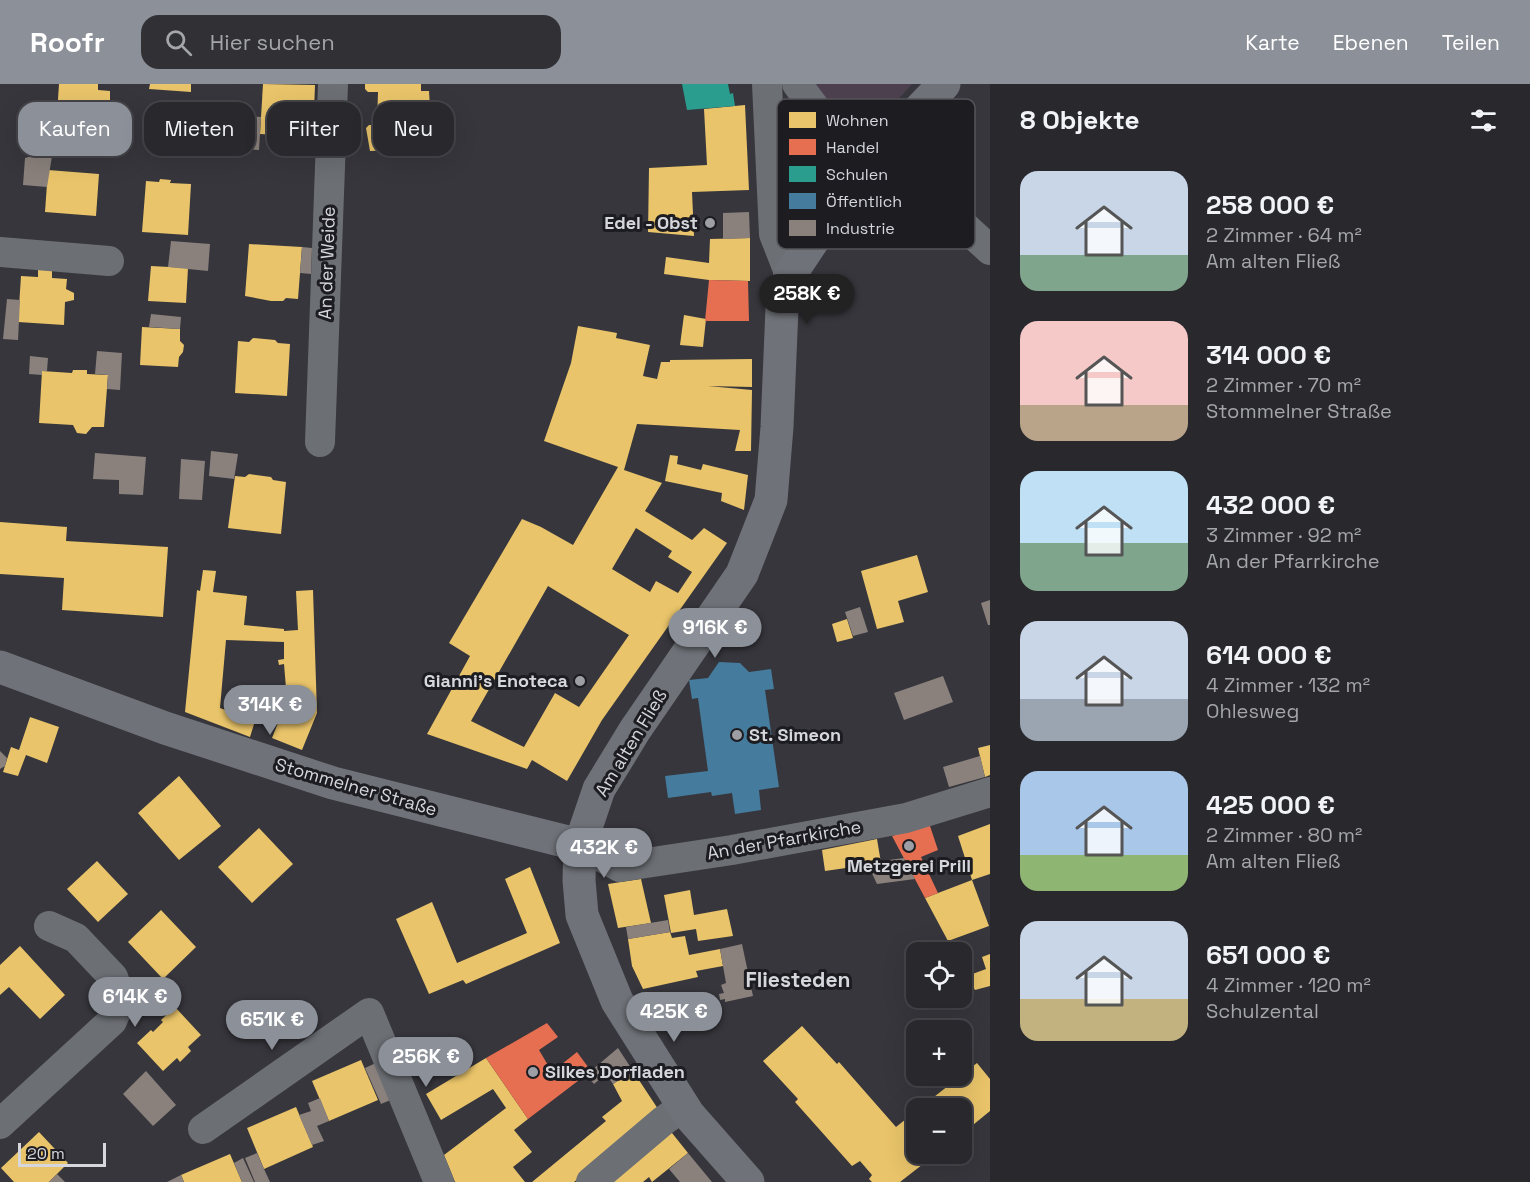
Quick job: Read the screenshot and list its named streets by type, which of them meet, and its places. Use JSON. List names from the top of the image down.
{
  "streets": {
    "main road": ["Am alten Fließ", "Stommelner Straße"],
    "street": ["An der Weide", "An der Pfarrkirche"]
  },
  "crossings": [
    ["Am alten Fließ", "Stommelner Straße"],
    ["Am alten Fließ", "An der Pfarrkirche"],
    ["Stommelner Straße", "An der Pfarrkirche"]
  ],
  "districts": ["Fliesteden"],
  "places": [
    "Edel - Obst",
    "Gianni's Enoteca",
    "St. Simeon",
    "Metzgerei Prill",
    "Silkes Dorfladen"
  ],
  "legend": [
    "Wohnen",
    "Handel",
    "Schulen",
    "Öffentlich",
    "Industrie"
  ],
  "scale_bar": "20 m",
  "page": {
    "header": "Roofr",
    "search": "Hier suchen",
    "nav": ["Karte", "Ebenen", "Teilen"],
    "heading": "8 Objekte",
    "chip": [
      "Kaufen",
      "Mieten",
      "Filter",
      "Neu"
    ],
    "list": [
      {
        "name": "258 000 €",
        "note": "2 Zimmer · 64 m² · Am alten Fließ"
      },
      {
        "name": "314 000 €",
        "note": "2 Zimmer · 70 m² · Stommelner Straße"
      },
      {
        "name": "432 000 €",
        "note": "3 Zimmer · 92 m² · An der Pfarrkirche"
      },
      {
        "name": "614 000 €",
        "note": "4 Zimmer · 132 m² · Ohlesweg"
      },
      {
        "name": "425 000 €",
        "note": "2 Zimmer · 80 m² · Am alten Fließ"
      },
      {
        "name": "651 000 €",
        "note": "4 Zimmer · 120 m² · Schulzental"
      }
    ],
    "price": [
      "258K €",
      "916K €",
      "314K €",
      "432K €",
      "614K €",
      "425K €",
      "651K €",
      "256K €"
    ],
    "map_buttons": ["+", "−"],
    "scale": "20 m"
  }
}
